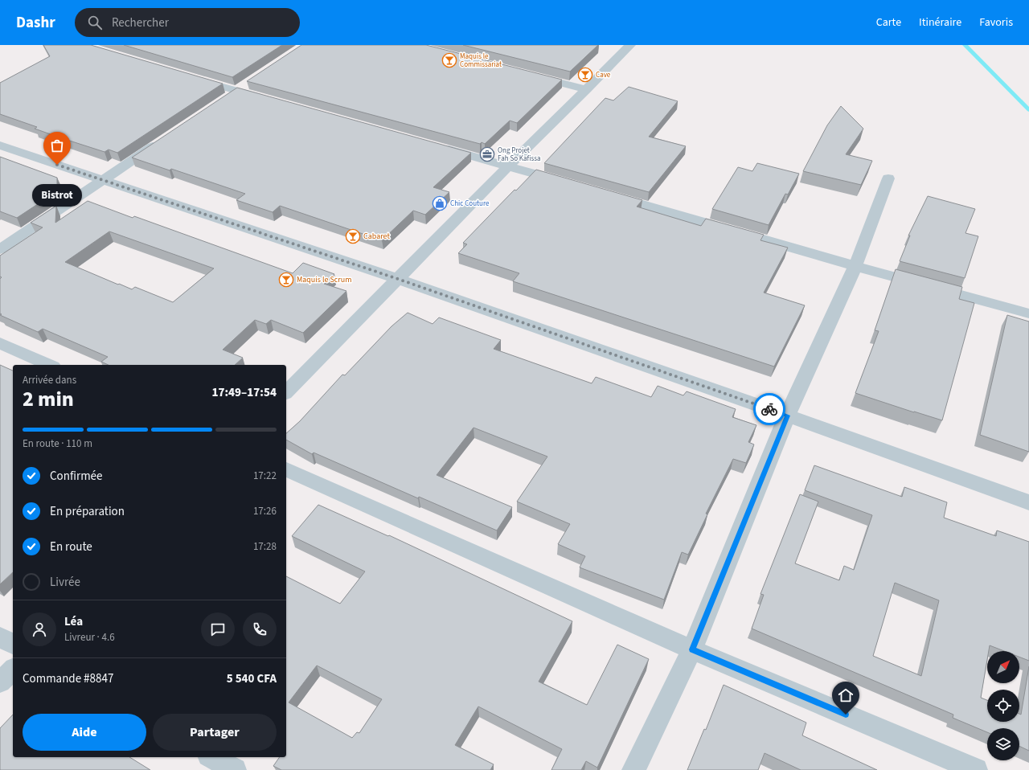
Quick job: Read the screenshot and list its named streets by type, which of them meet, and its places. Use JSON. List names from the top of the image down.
{
  "places": {
    "bar": [
      "Maquis le Commissariat",
      "Cave",
      "Cabaret",
      "Maquis le Scrum"
    ],
    "office": ["Ong Projet Fah So Kafissa"],
    "other": ["Bistrot"],
    "shop": ["Chic Couture"]
  },
  "north": "top right",
  "page": {
    "header": "Dashr",
    "search": "Rechercher",
    "nav": ["Carte", "Itinéraire", "Favoris"],
    "bubble": "Bistrot",
    "heading": ["2 min", "Arrivée dans", "17:49–17:54"],
    "panel": [
      "Léa",
      "Livreur · 4.6",
      "Commande #8847",
      "5 540 CFA"
    ],
    "bar": "En route · 110 m",
    "list": [
      ["Confirmée", "17:22"],
      ["En préparation", "17:26"],
      ["En route", "17:28"],
      "Livrée"
    ],
    "buttons": ["Aide", "Partager"]
  }
}
